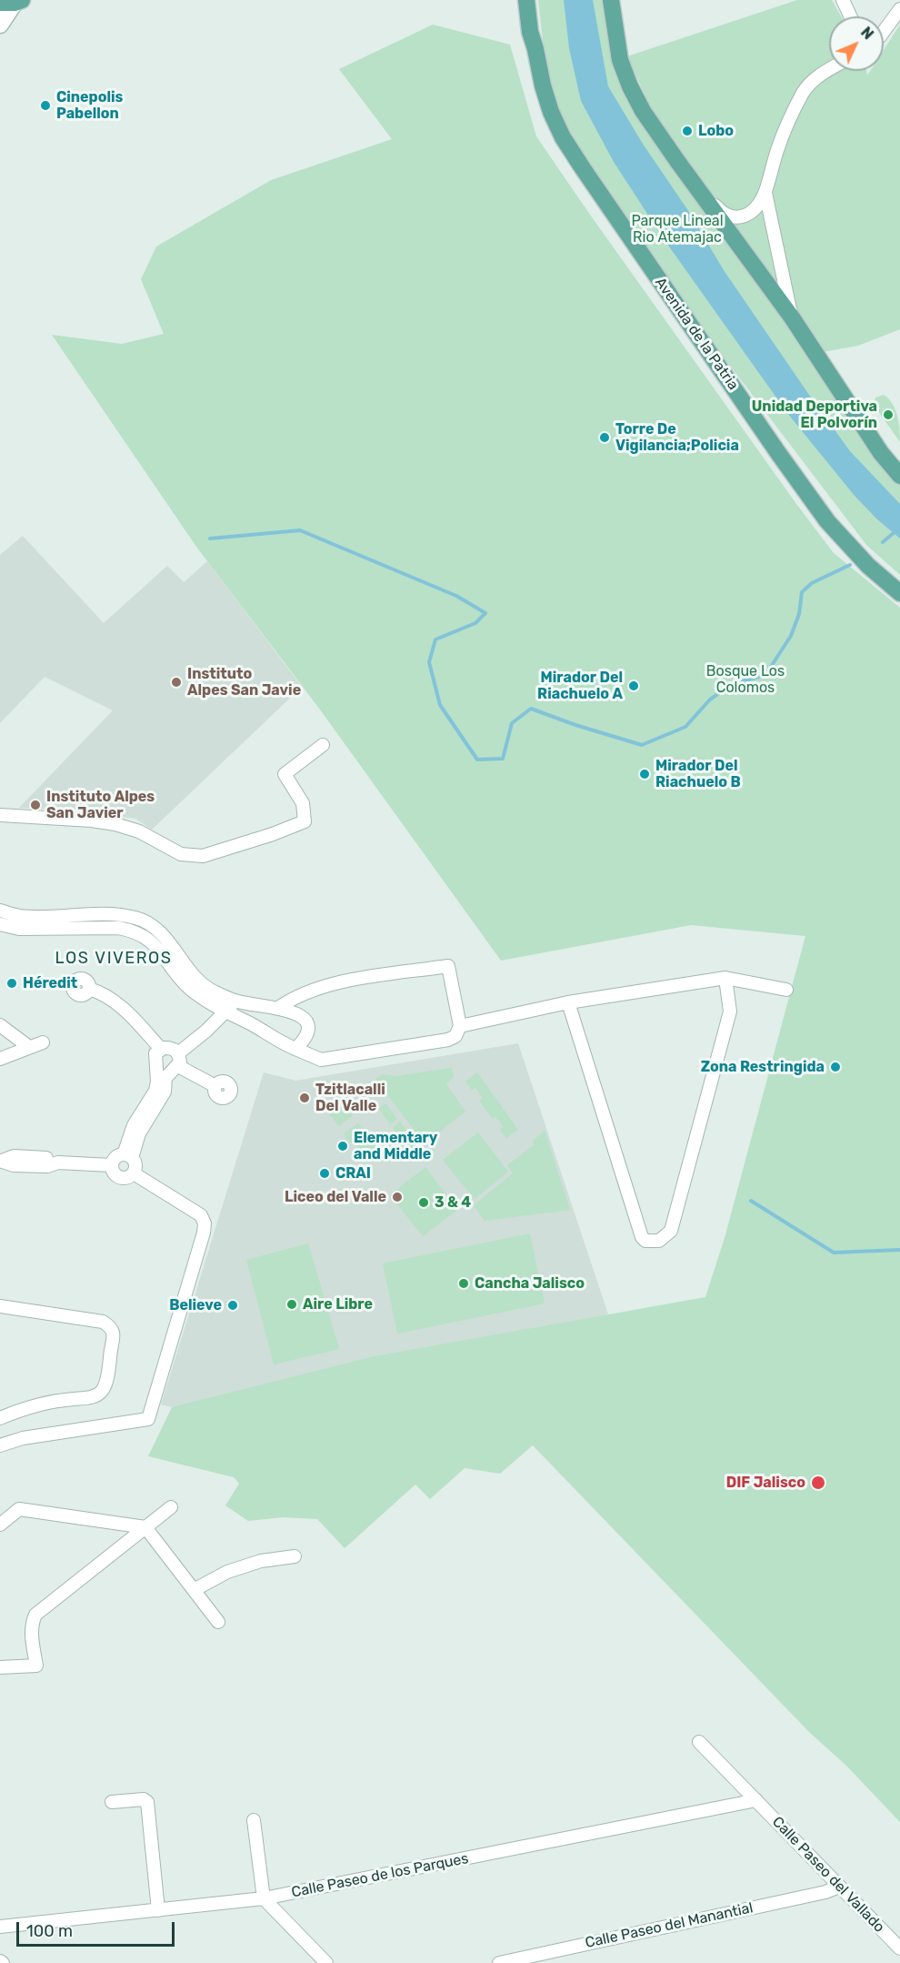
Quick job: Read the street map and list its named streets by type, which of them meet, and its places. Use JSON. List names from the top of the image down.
{
  "streets": {
    "main road": ["Avenida de la Patria"],
    "street": ["Calle Paseo del Vallado", "Calle Paseo de los Parques", "Calle Paseo del Manantial"]
  },
  "crossings": [
    ["Calle Paseo del Vallado", "Calle Paseo de los Parques"],
    ["Calle Paseo del Vallado", "Calle Paseo del Manantial"]
  ],
  "districts": ["LOS VIVEROS"],
  "parks": ["Parque Lineal Rio Atemajac", "Bosque Los Colomos"],
  "places": [
    "Cinepolis Pabellon",
    "Lobo",
    "Unidad Deportiva El Polvorín",
    "Torre De Vigilancia;Policia",
    "Instituto Alpes San Javie",
    "Mirador Del Riachuelo A",
    "Mirador Del Riachuelo B",
    "Instituto Alpes San Javier",
    "Héredit",
    "Zona Restringida",
    "Tzitlacalli Del Valle",
    "Elementary and Middle",
    "CRAI",
    "Liceo del Valle",
    "3 & 4",
    "Cancha Jalisco",
    "Aire Libre",
    "Believe",
    "DIF Jalisco"
  ],
  "scale_bar": "100 m",
  "north": "top right"
}
